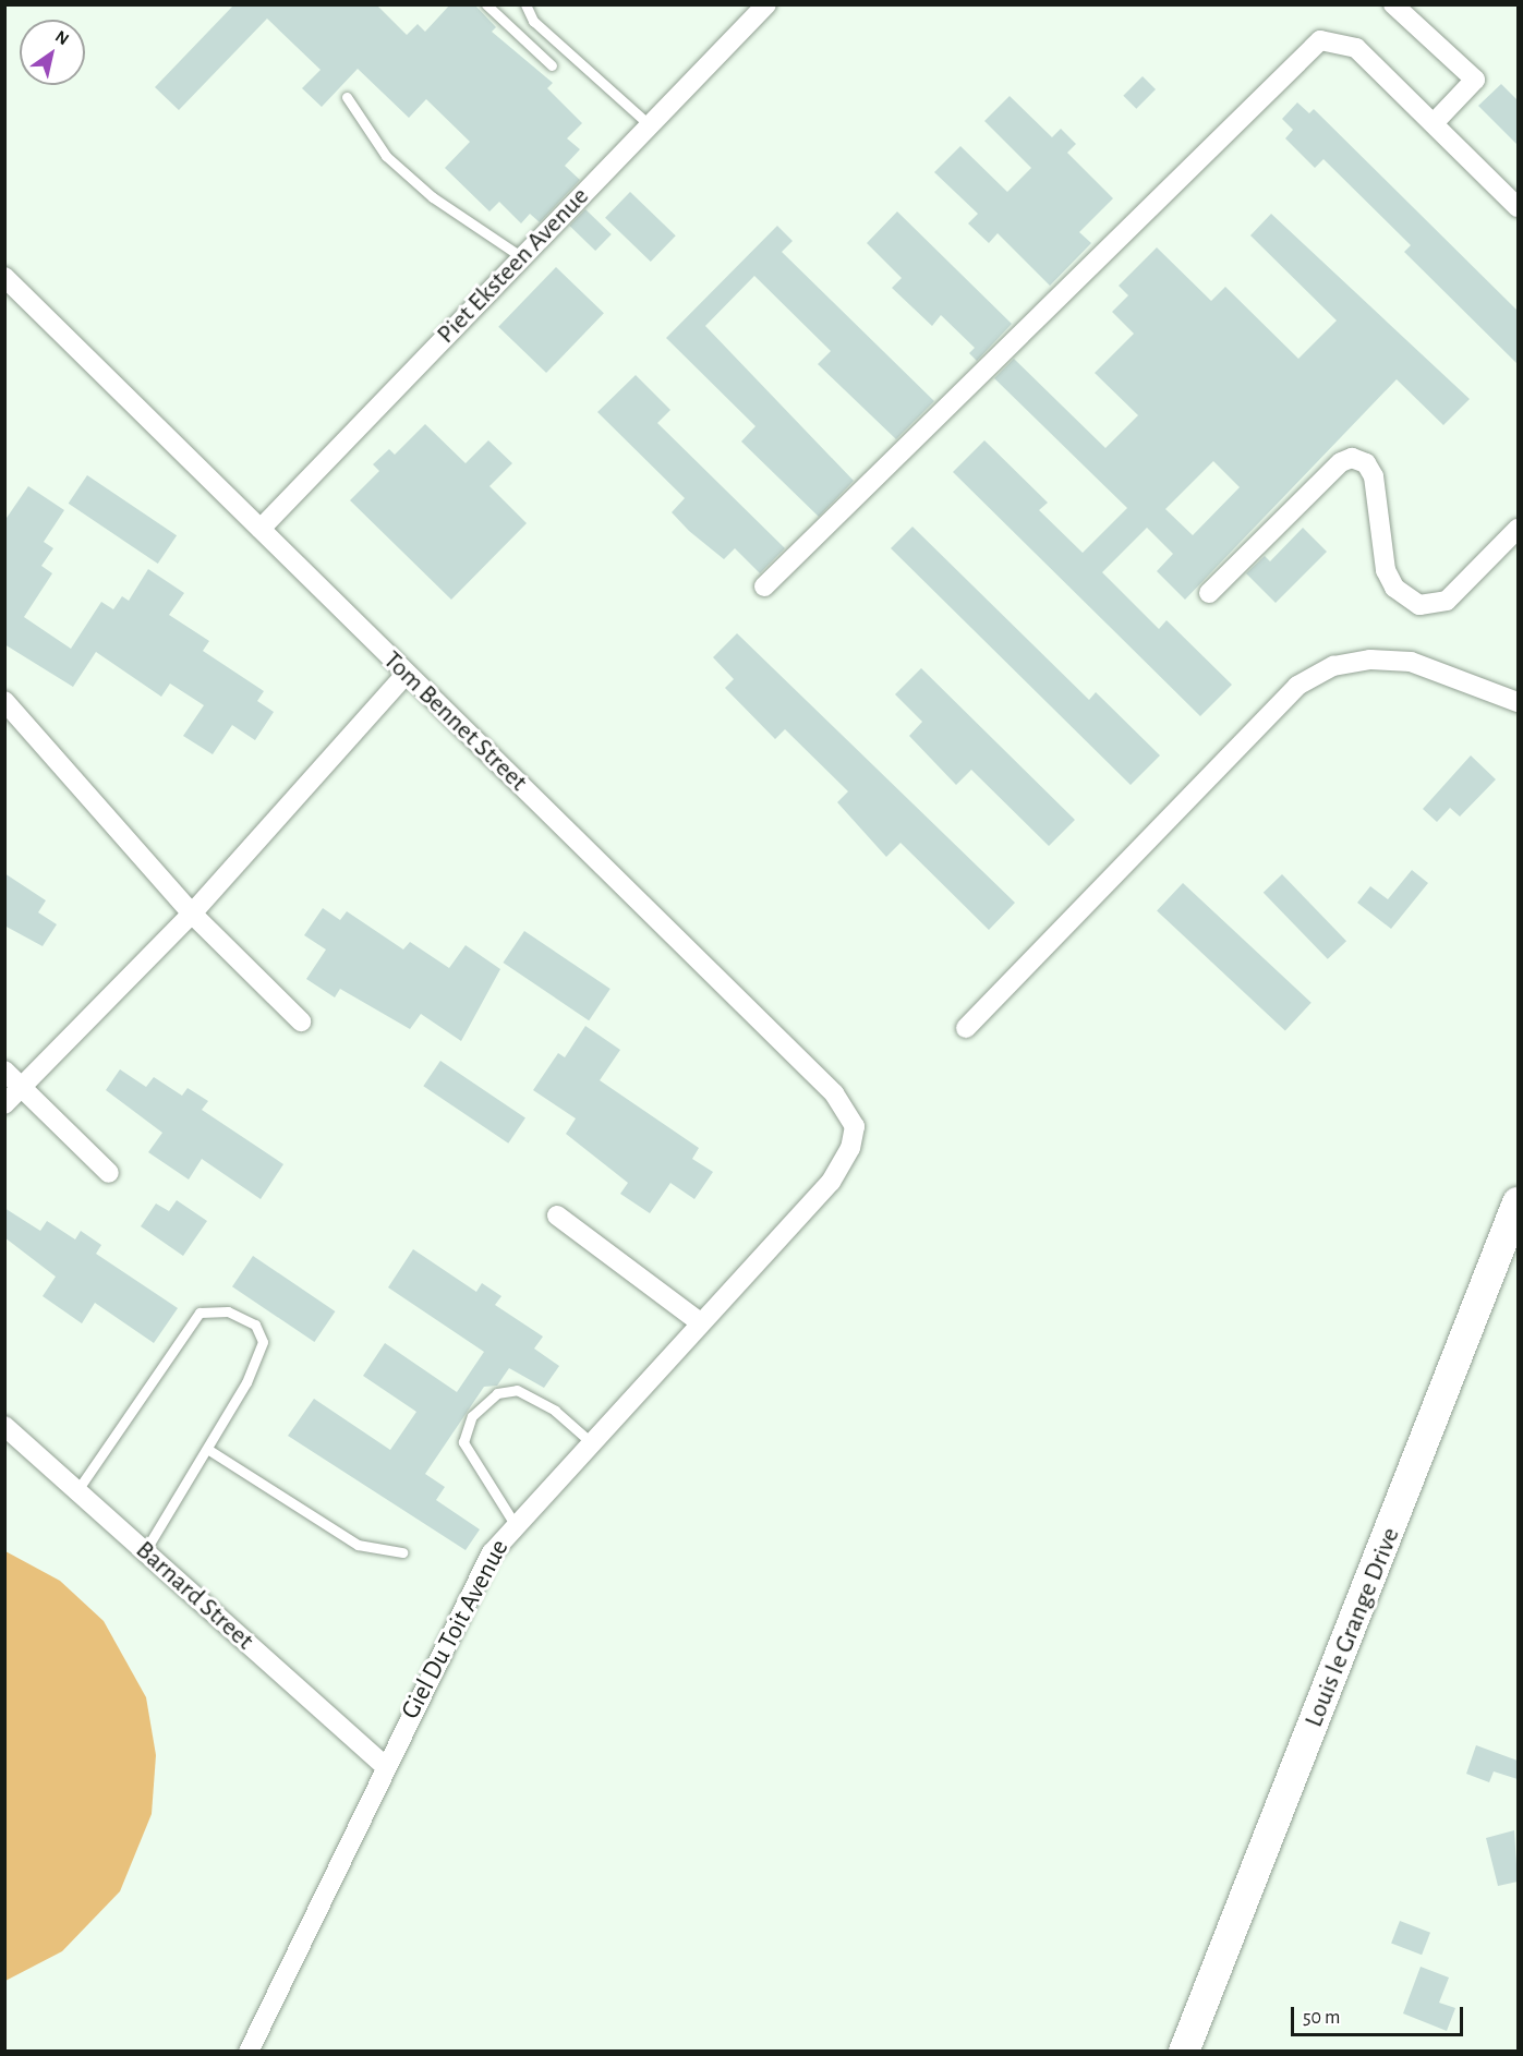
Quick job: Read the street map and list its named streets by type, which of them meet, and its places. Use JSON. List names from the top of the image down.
{
  "streets": {
    "main road": ["Louis le Grange Drive"],
    "street": [
      "Piet Eksteen Avenue",
      "Tom Bennet Street",
      "Barnard Street",
      "Giel Du Toit Avenue"
    ]
  },
  "crossings": [
    ["Piet Eksteen Avenue", "Tom Bennet Street"],
    ["Tom Bennet Street", "Giel Du Toit Avenue"],
    ["Barnard Street", "Giel Du Toit Avenue"]
  ],
  "scale_bar": "50 m",
  "north": "top right"
}
